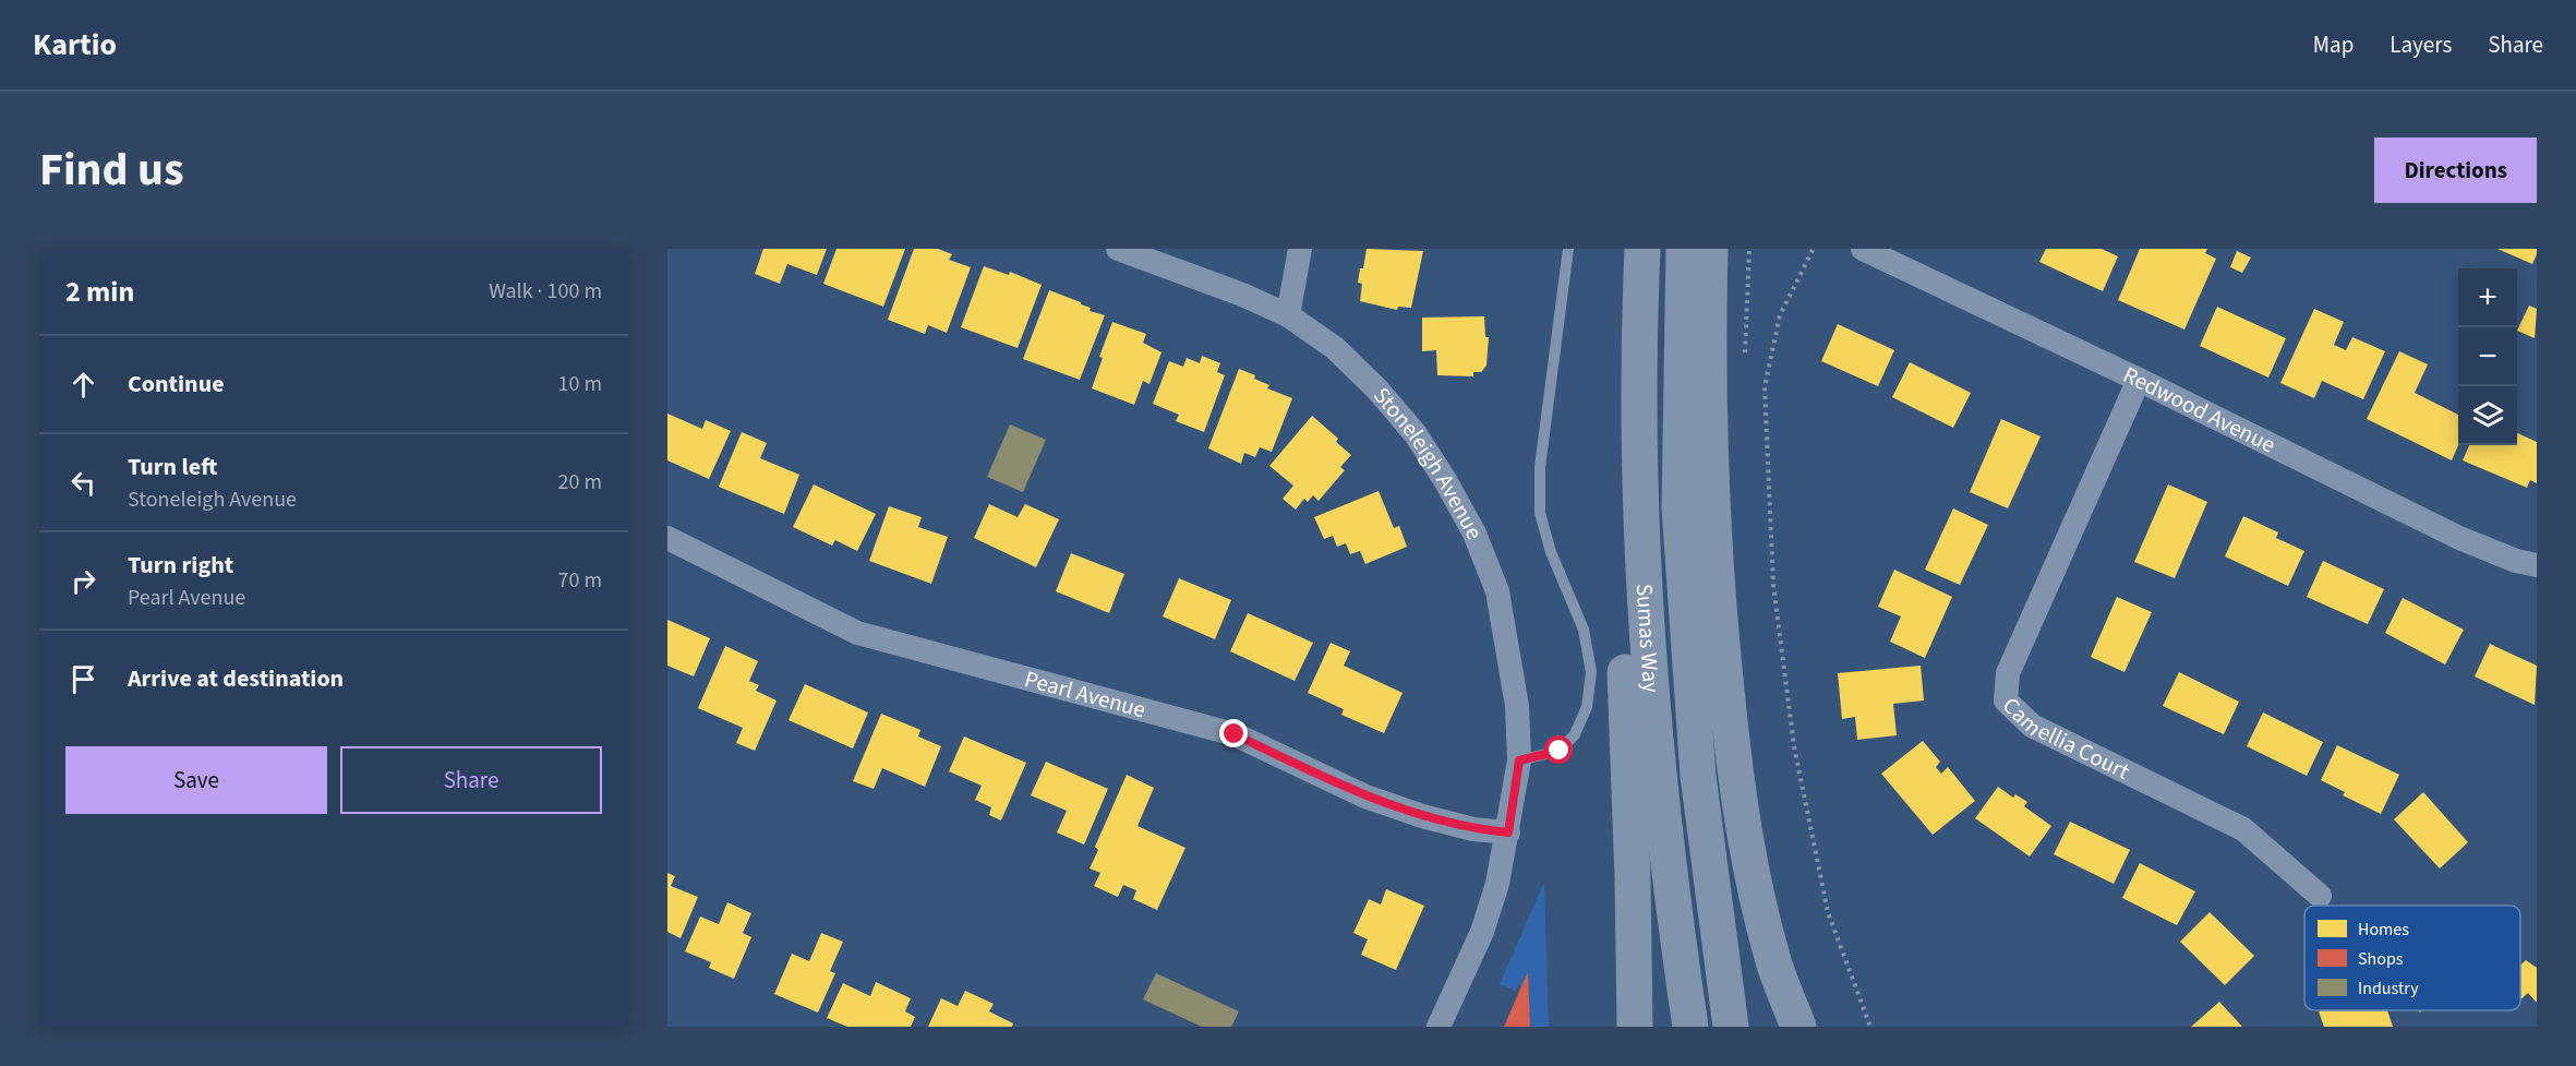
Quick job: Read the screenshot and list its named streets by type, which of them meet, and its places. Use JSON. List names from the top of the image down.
{
  "streets": {
    "highway": ["Sumas Way"],
    "street": [
      "Redwood Avenue",
      "Stoneleigh Avenue",
      "Pearl Avenue",
      "Camellia Court"
    ]
  },
  "crossings": [
    ["Redwood Avenue", "Camellia Court"],
    ["Stoneleigh Avenue", "Pearl Avenue"]
  ],
  "legend": ["Homes", "Shops", "Industry"],
  "page": {
    "header": "Kartio",
    "nav": ["Map", "Layers", "Share"],
    "title": "Find us",
    "buttons": [
      "Directions",
      ["Save", "Share"]
    ],
    "heading": ["2 min", "Walk · 100 m"],
    "map_buttons": ["+", "−"],
    "list": [
      ["Continue", "10 m"],
      ["Turn left", "Stoneleigh Avenue", "20 m"],
      ["Turn right", "Pearl Avenue", "70 m"],
      "Arrive at destination"
    ]
  }
}
